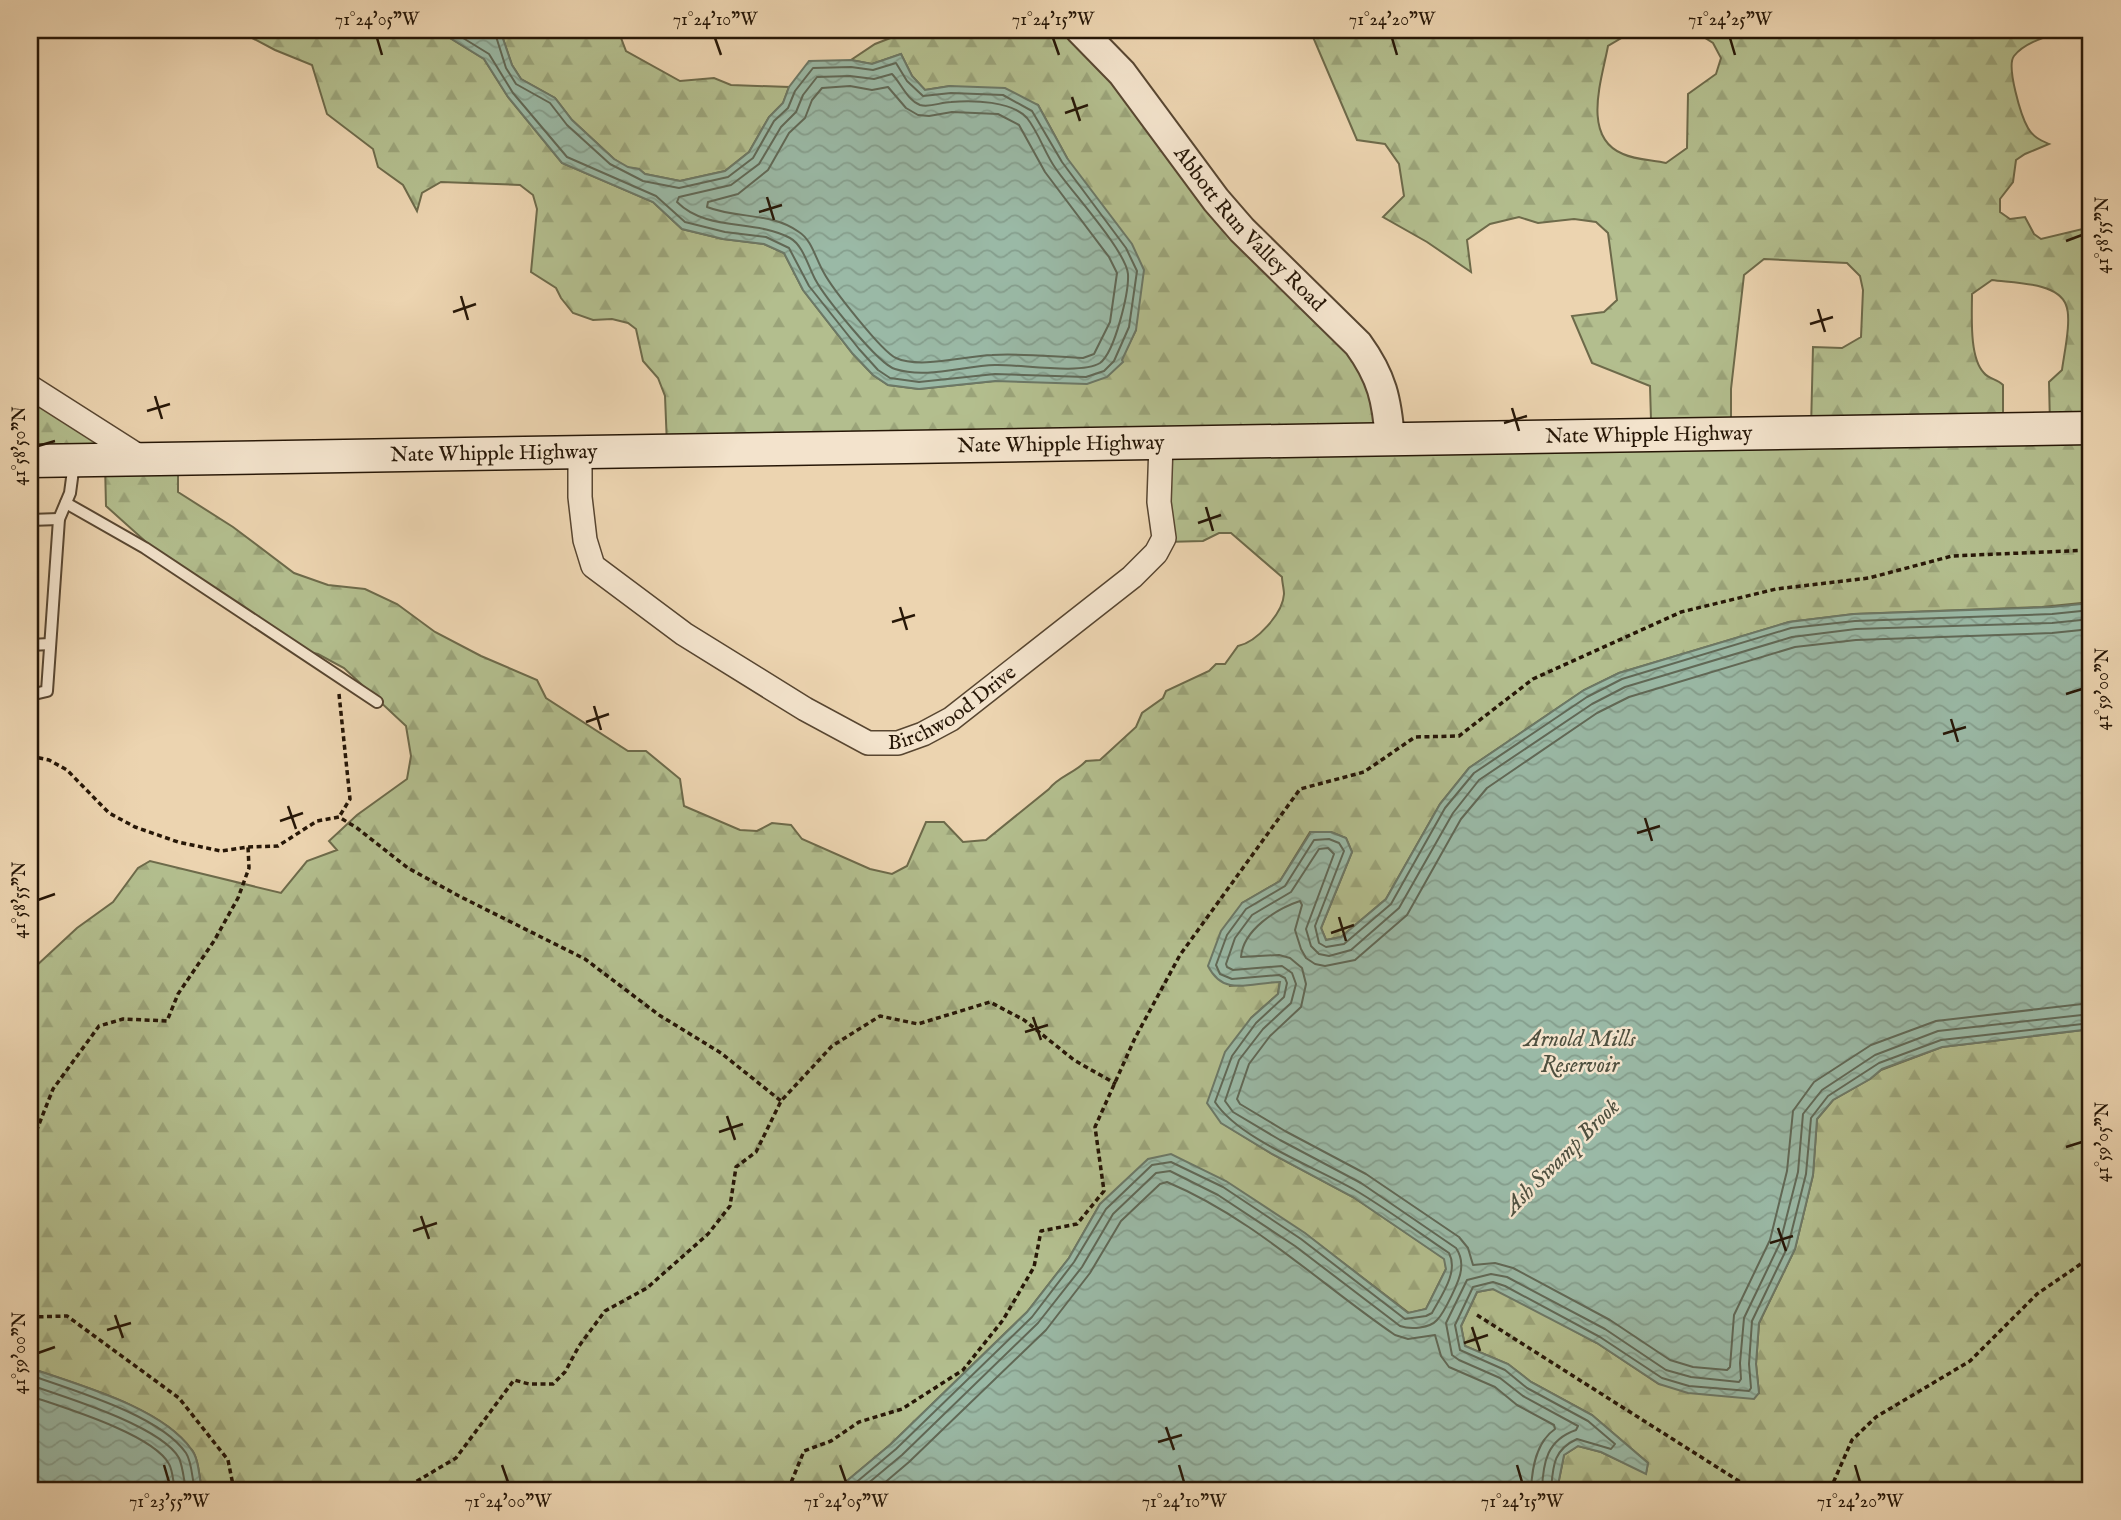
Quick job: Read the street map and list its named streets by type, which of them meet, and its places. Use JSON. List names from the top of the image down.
{
  "streets": {
    "main road": ["Nate Whipple Highway"],
    "street": ["Abbott Run Valley Road", "Birchwood Drive"]
  },
  "crossings": [
    ["Abbott Run Valley Road", "Nate Whipple Highway"],
    ["Nate Whipple Highway", "Birchwood Drive"]
  ],
  "water": ["Arnold Mills Reservoir", "Ash Swamp Brook"],
  "coordinates": [
    "71°24'05\"W",
    "71°24'10\"W",
    "71°24'15\"W",
    "71°24'20\"W",
    "71°24'25\"W",
    "41°58'55\"N",
    "41°58'50\"N",
    "41°59'00\"N",
    "41°59'05\"N",
    "71°23'55\"W",
    "71°24'00\"W"
  ]
}
